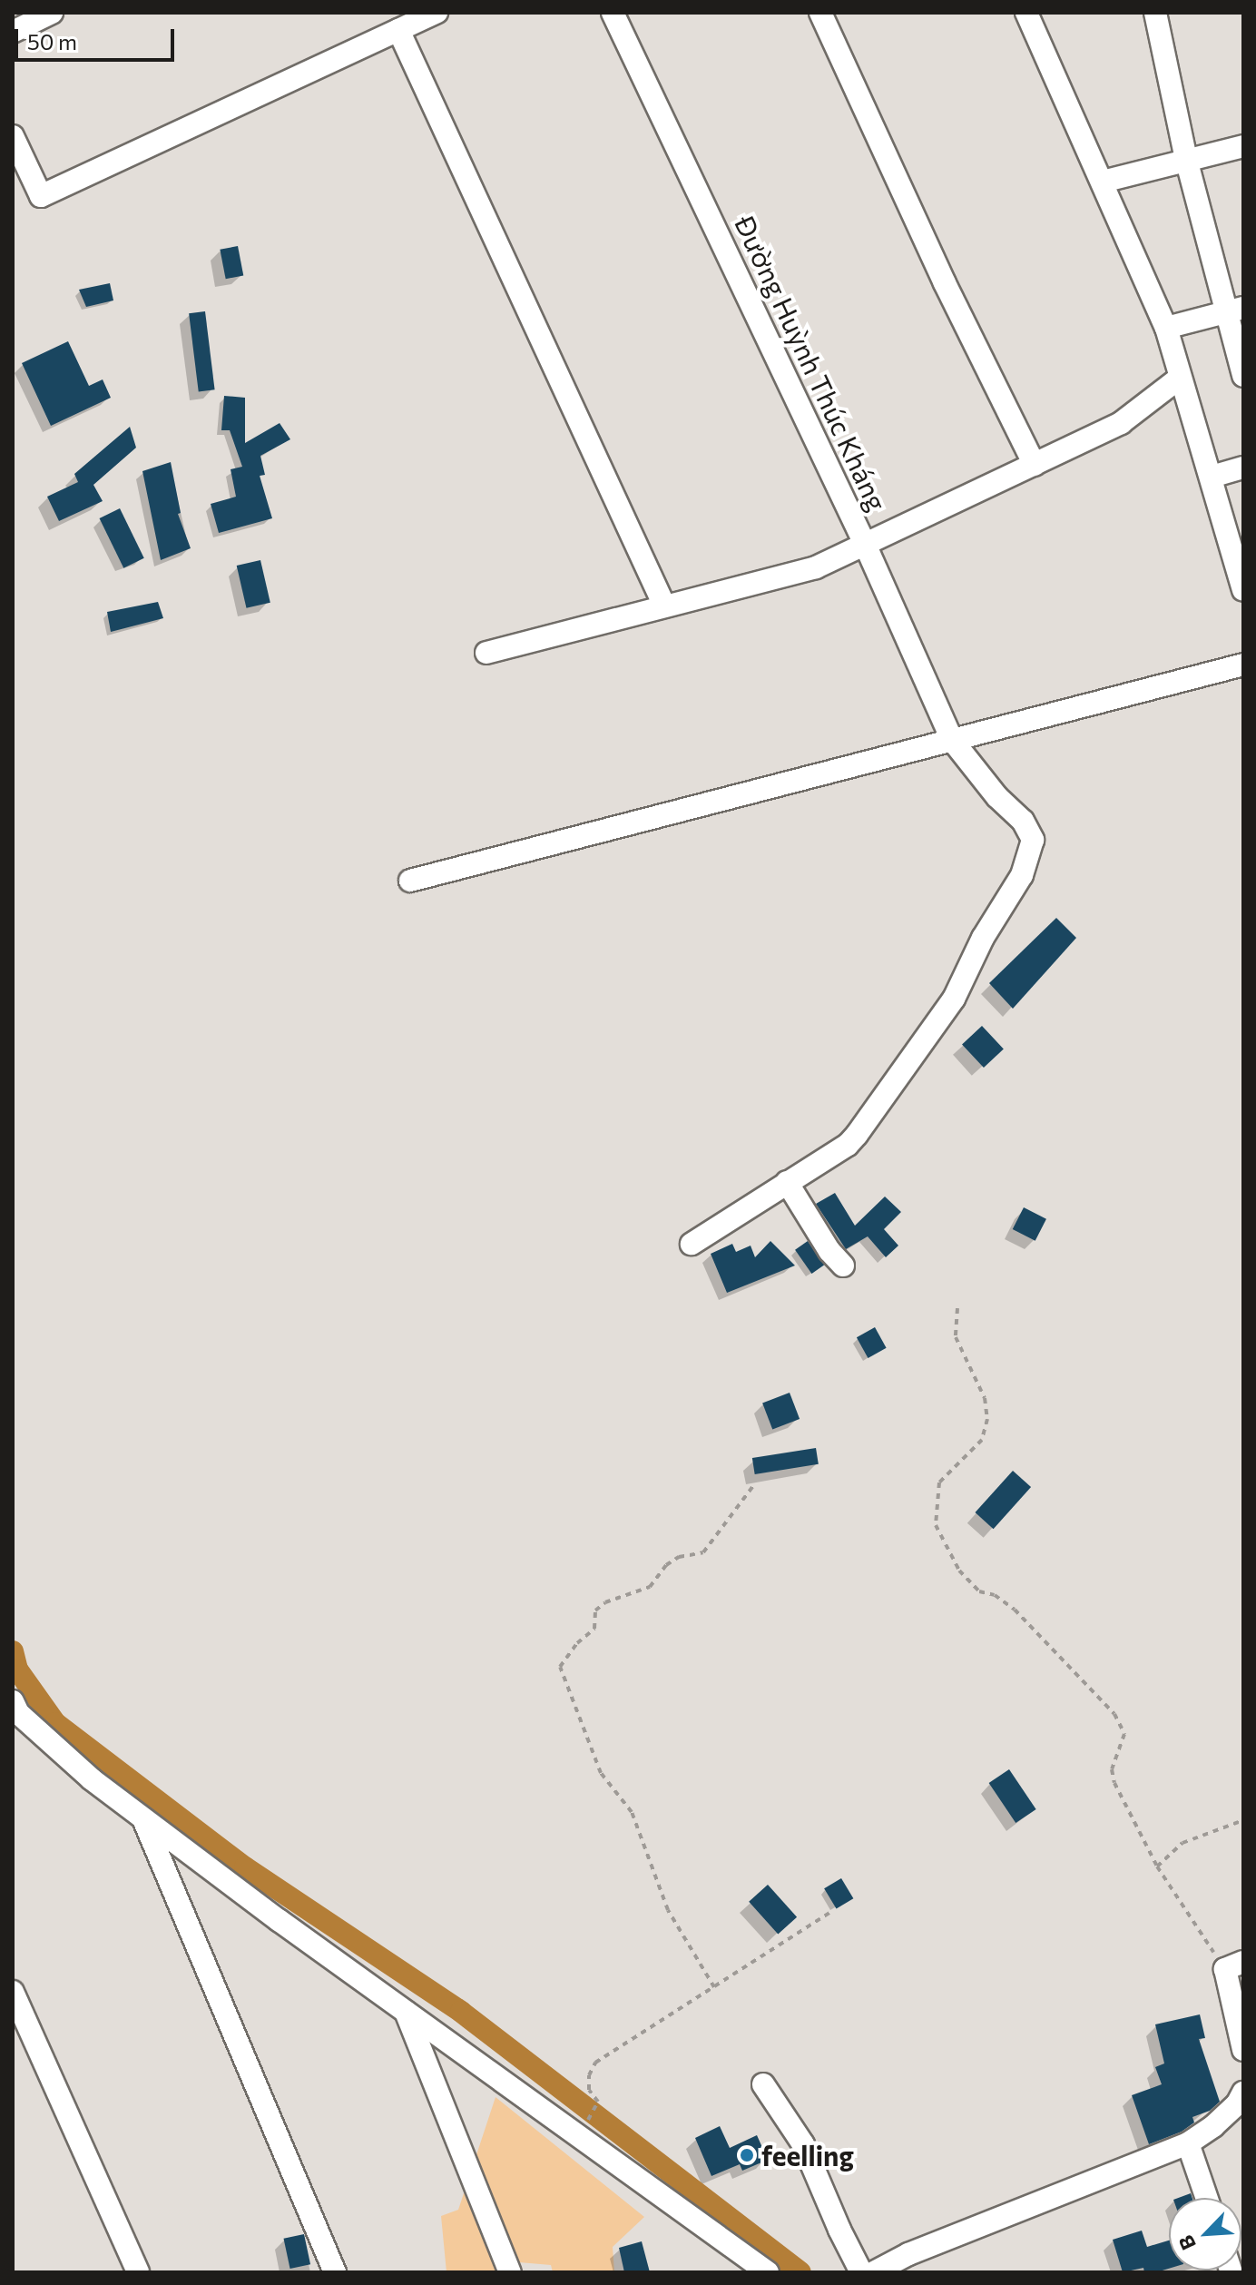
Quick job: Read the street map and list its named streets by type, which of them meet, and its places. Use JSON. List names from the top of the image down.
{
  "streets": {
    "street": ["Đường Huỳnh Thúc Kháng"]
  },
  "places": ["feelling"],
  "scale_bar": "50 m",
  "north": "bottom left"
}
